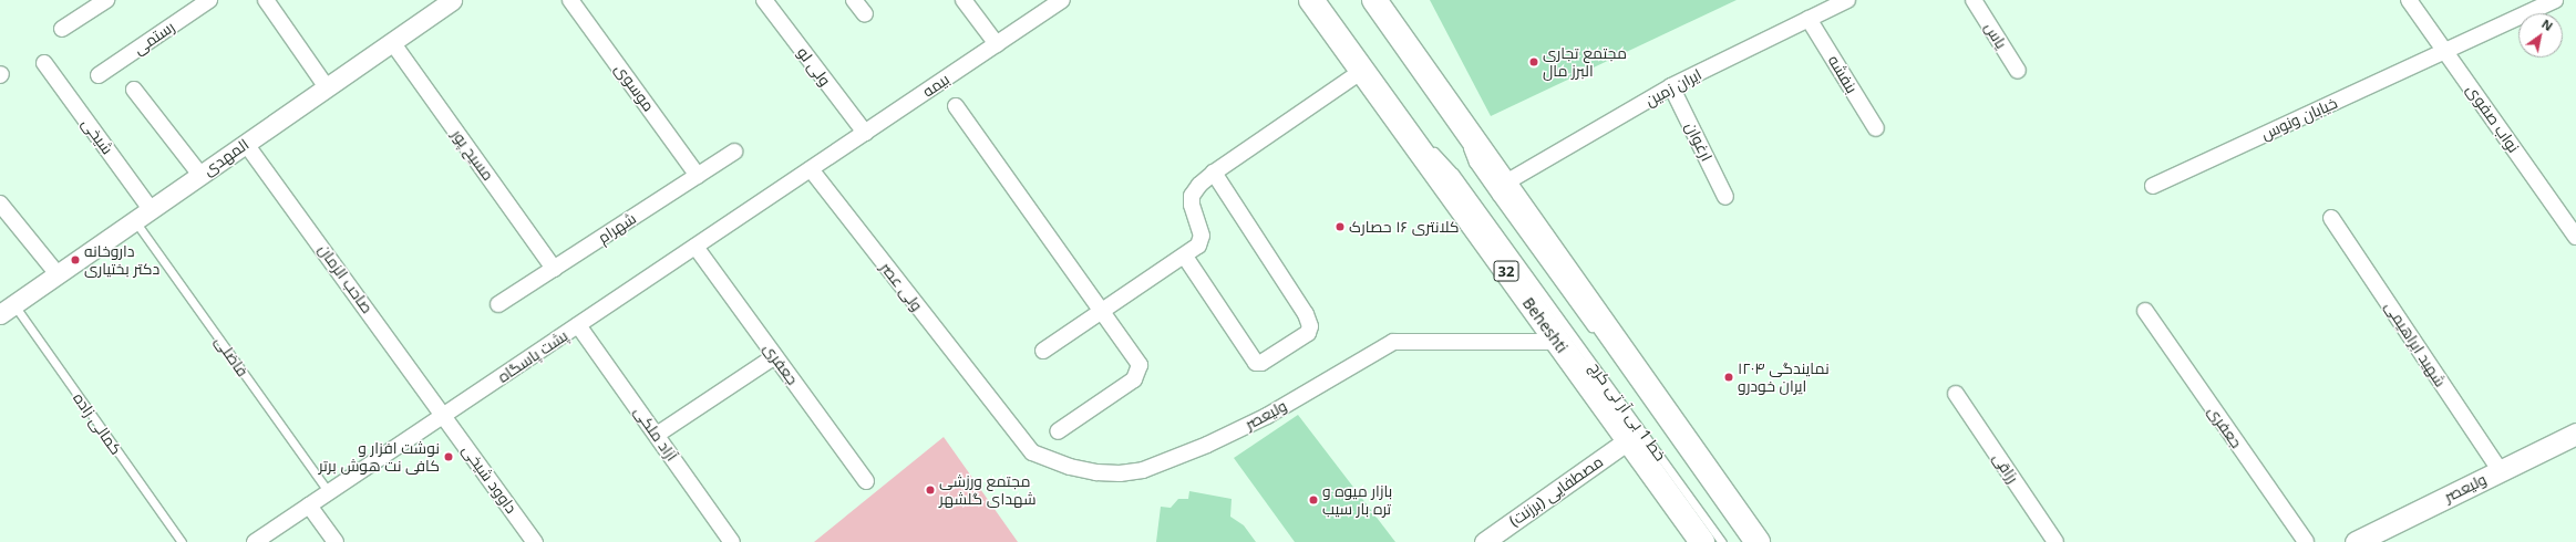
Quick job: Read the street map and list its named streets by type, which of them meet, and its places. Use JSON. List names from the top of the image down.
{
  "streets": {
    "main road": ["32", "Beheshti", "ولیعصر"],
    "street": [
      "یاس",
      "رستمی",
      "ولی لو",
      "بنفشه",
      "بیمه",
      "موسوی",
      "ایران زمین",
      "خیابان ونوس",
      "نواب صفوی",
      "شیخی",
      "ارغوان",
      "مسیح پور",
      "المهدی",
      "شهرام",
      "صاحب الزمان",
      "ولی عصر",
      "شهید ابراهیمی",
      "پشت پاسگاه",
      "جعفری",
      "آزاد ملکی",
      "رزاقی",
      "داوود شیخی",
      "مصطفایی (برزنت)"
    ],
    "lane": ["فاضلی", "خط 1 بی آر تی کرج", "کمالی زاده"]
  },
  "crossings": [
    ["ولی لو", "بیمه"],
    ["بنفشه", "ایران زمین"],
    ["بیمه", "ولی عصر"],
    ["بیمه", "پشت پاسگاه"],
    ["موسوی", "شهرام"],
    ["ایران زمین", "ارغوان"],
    ["خیابان ونوس", "نواب صفوی"],
    ["شیخی", "المهدی"],
    ["مسیح پور", "المهدی"],
    ["مسیح پور", "شهرام"],
    ["المهدی", "صاحب الزمان"],
    ["المهدی", "فاضلی"],
    ["المهدی", "کمالی زاده"],
    ["صاحب الزمان", "پشت پاسگاه"],
    ["صاحب الزمان", "داوود شیخی"],
    ["ولی عصر", "پشت پاسگاه"],
    ["ولی عصر", "ولیعصر"],
    ["Beheshti", "خط 1 بی آر تی کرج"],
    ["Beheshti", "ولیعصر"],
    ["Beheshti", "مصطفایی (برزنت)"],
    ["شهید ابراهیمی", "ولیعصر"],
    ["فاضلی", "پشت پاسگاه"],
    ["پشت پاسگاه", "جعفری"],
    ["پشت پاسگاه", "آزاد ملکی"],
    ["پشت پاسگاه", "داوود شیخی"]
  ],
  "places": [
    "مجتمع تجاری البرز مال",
    "کلانتری ۱۶ حصارک",
    "داروخانه دکتر بختیاری",
    "۱۲۰۴ نمایندگی ایران خودرو",
    "نوشت افزار و کافی نت هوش برتر",
    "مجتمع ورزشی شهدای گلشهر",
    "بازار میوه و تره بار سیب"
  ],
  "north": "top right"
}
